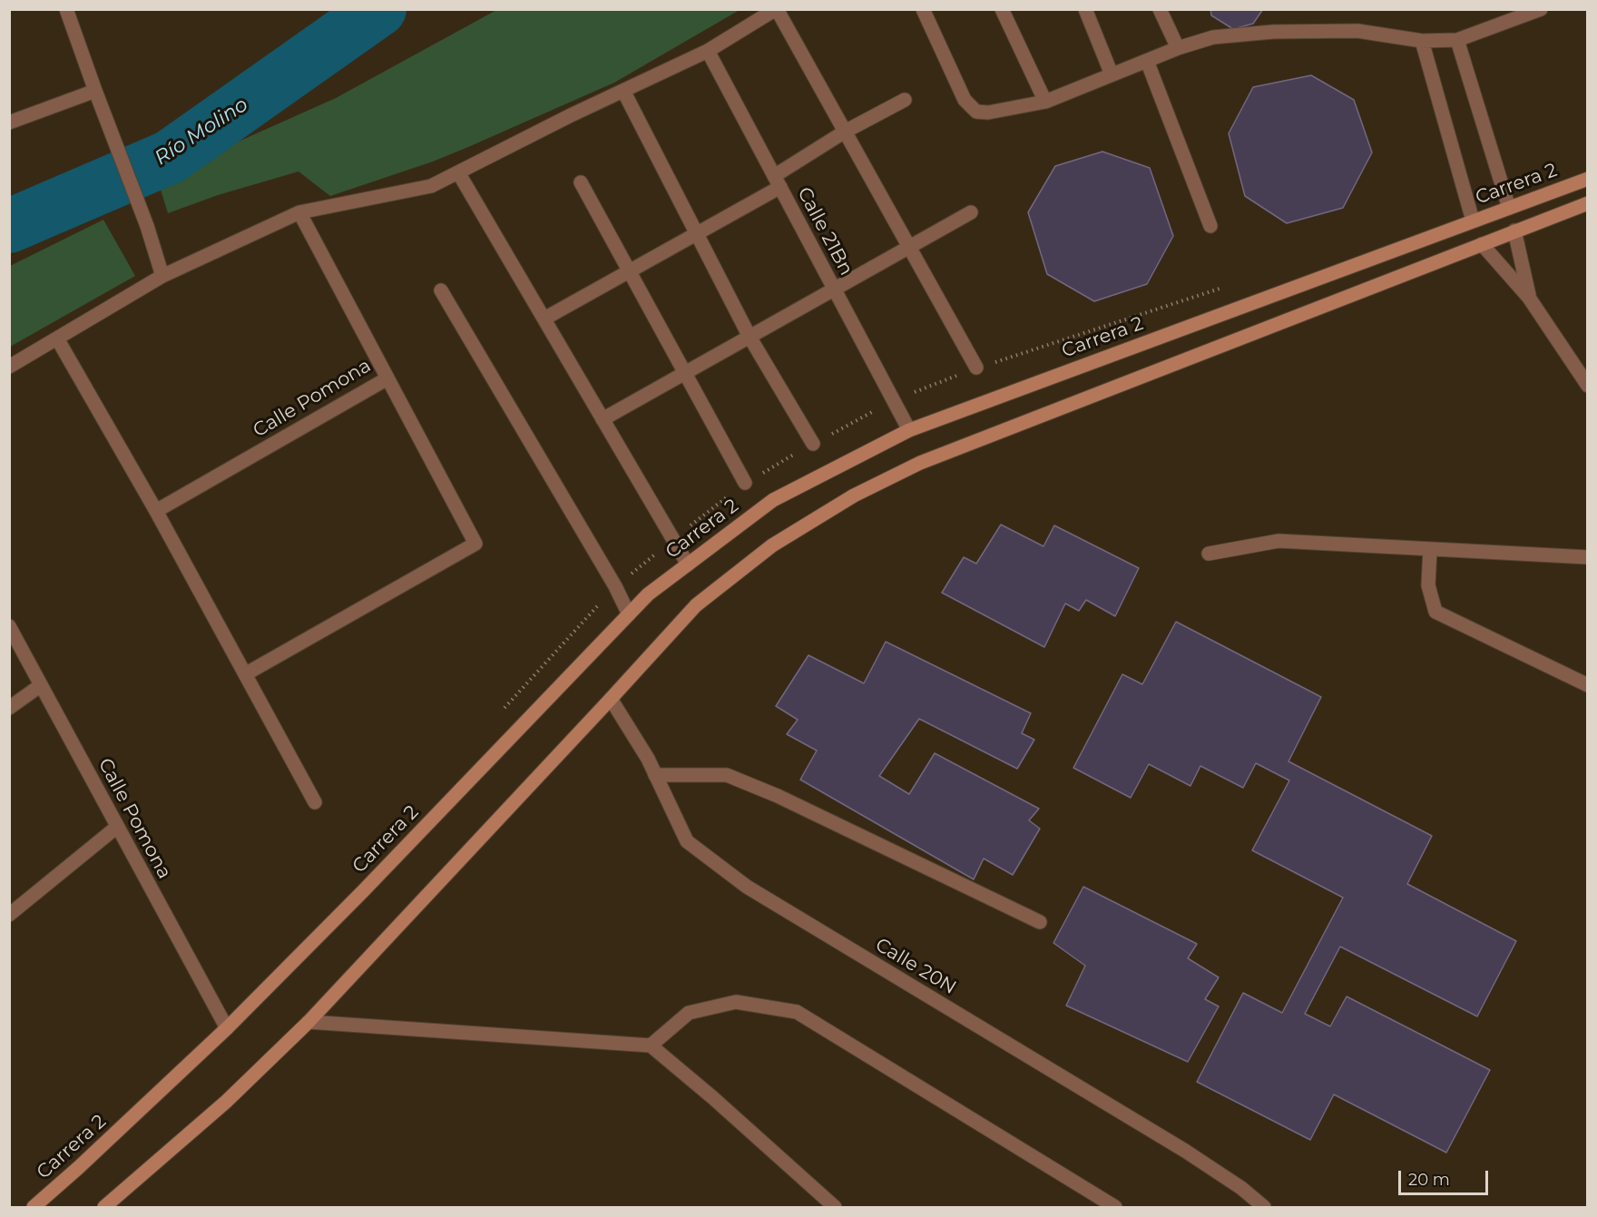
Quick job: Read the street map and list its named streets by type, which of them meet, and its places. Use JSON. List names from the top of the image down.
{
  "streets": {
    "main road": ["Carrera 2"],
    "street": ["Calle 21Bn", "Calle Pomona", "Calle 20N"]
  },
  "crossings": [
    ["Carrera 2", "Calle 21Bn"],
    ["Carrera 2", "Calle Pomona"]
  ],
  "water": ["Río Molino"],
  "scale_bar": "20 m"
}
